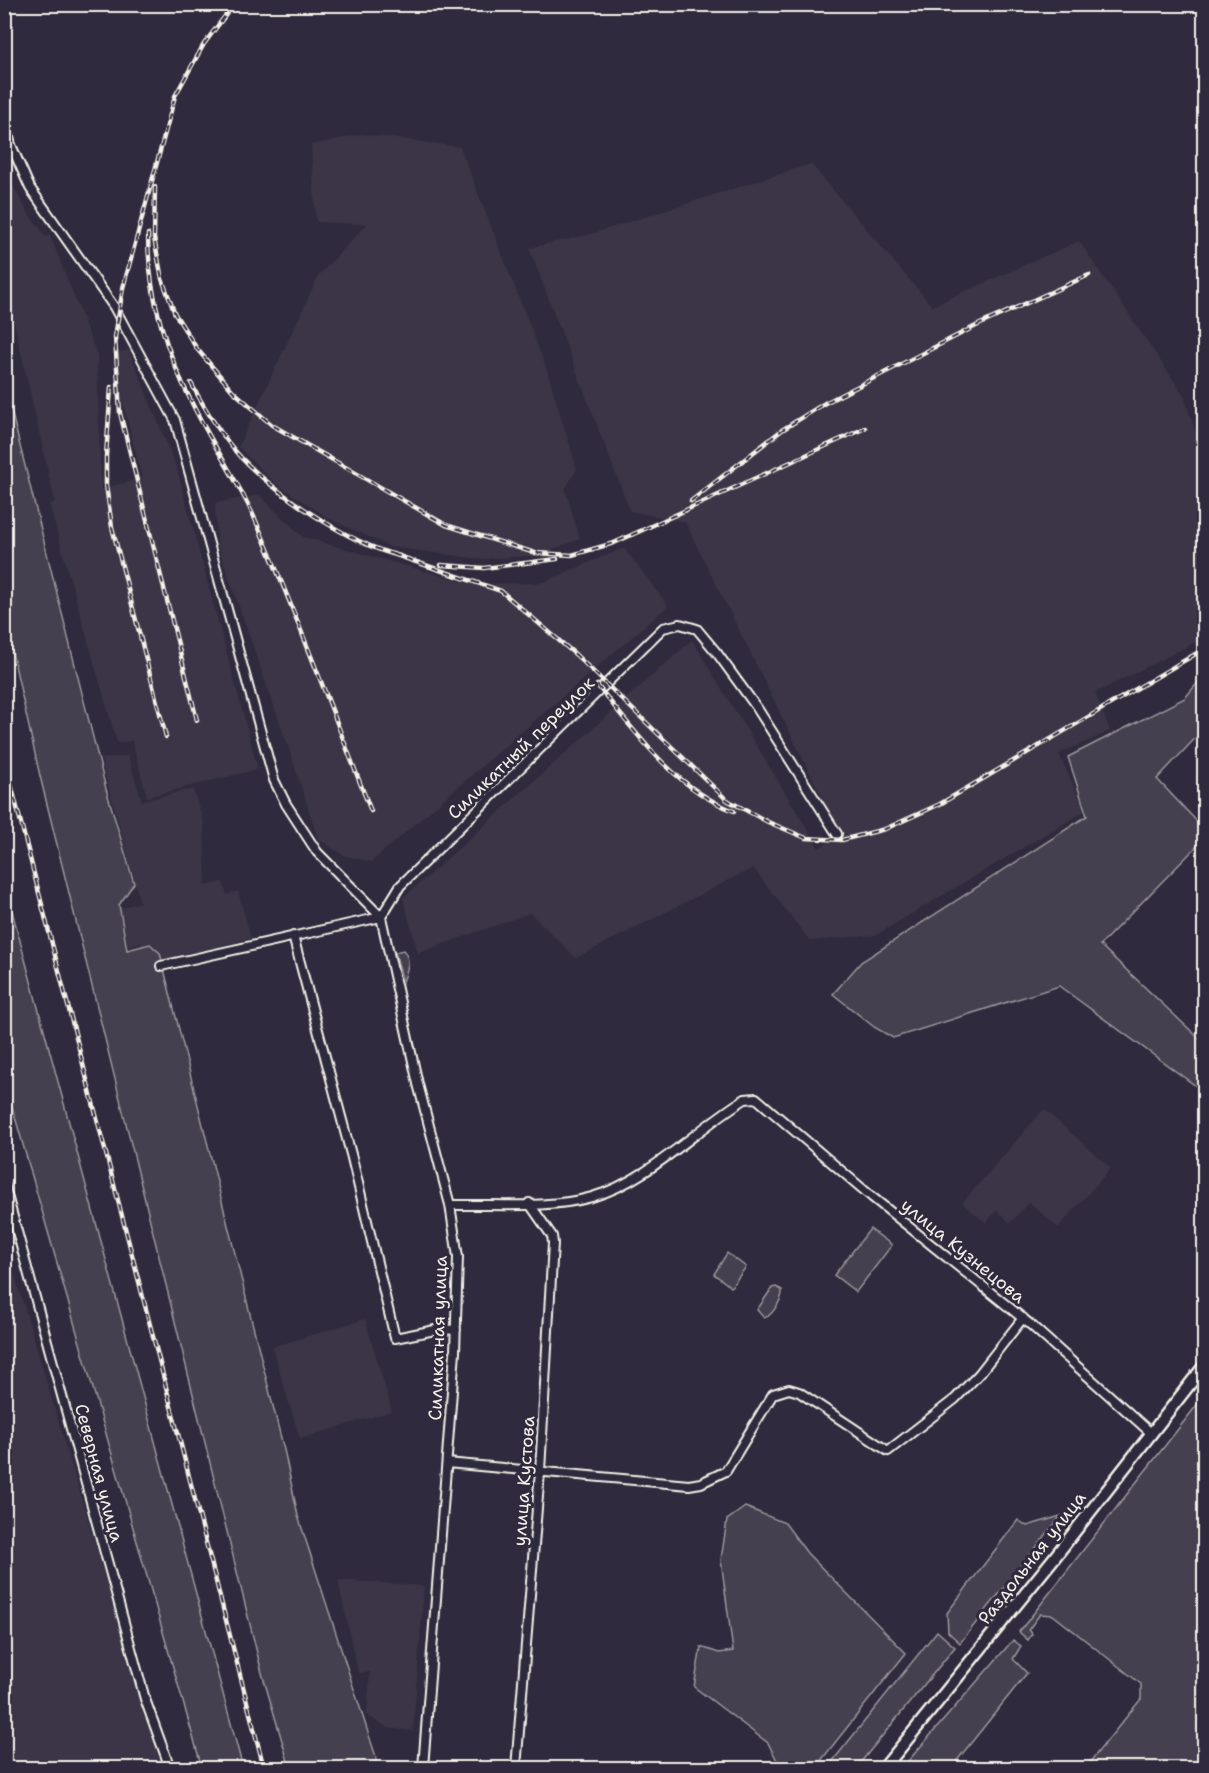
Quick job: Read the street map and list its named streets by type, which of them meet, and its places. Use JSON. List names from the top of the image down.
{
  "streets": {
    "main road": ["Раздольная улица"],
    "street": [
      "Силикатный переулок",
      "улица Кузнецова",
      "Силикатная улица",
      "Северная улица",
      "улица Кустова"
    ]
  },
  "crossings": [
    ["Силикатный переулок", "Силикатная улица"],
    ["улица Кузнецова", "улица Кустова"],
    ["улица Кузнецова", "Раздольная улица"]
  ]
}
